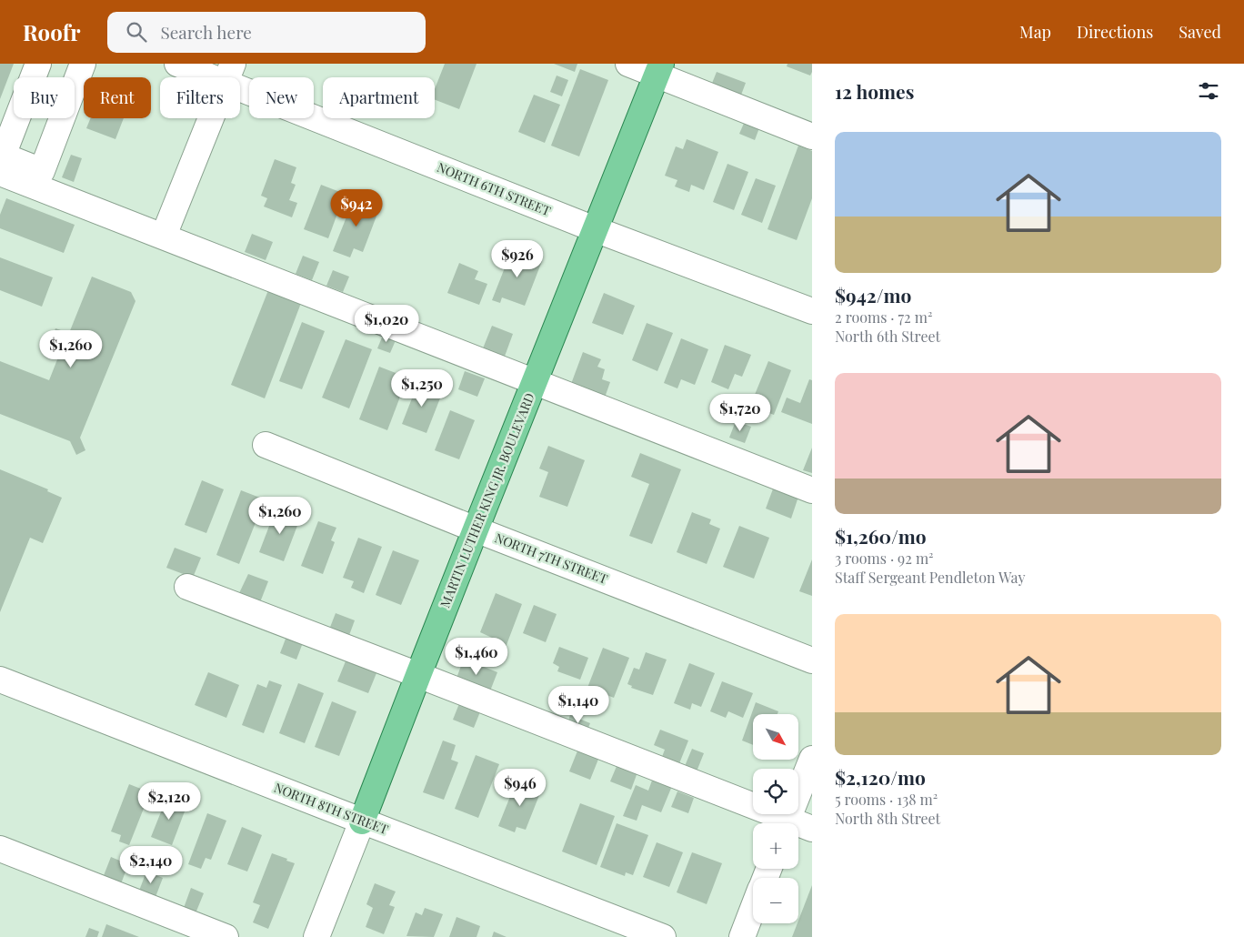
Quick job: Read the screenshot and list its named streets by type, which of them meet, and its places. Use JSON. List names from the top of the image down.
{
  "streets": {
    "main road": ["MARTIN LUTHER KING JR. BOULEVARD"],
    "street": ["NORTH 6TH STREET", "NORTH 7TH STREET", "NORTH 8TH STREET"]
  },
  "crossings": [
    ["NORTH 6TH STREET", "MARTIN LUTHER KING JR. BOULEVARD"],
    ["MARTIN LUTHER KING JR. BOULEVARD", "NORTH 7TH STREET"],
    ["MARTIN LUTHER KING JR. BOULEVARD", "NORTH 8TH STREET"]
  ],
  "north": "bottom right",
  "page": {
    "header": "Roofr",
    "search": "Search here",
    "nav": ["Map", "Directions", "Saved"],
    "heading": "12 homes",
    "chip": [
      "Buy",
      "Rent",
      "Filters",
      "New",
      "Apartment"
    ],
    "list": [
      {
        "name": "$942/mo",
        "note": "2 rooms · 72 m² · North 6th Street"
      },
      {
        "name": "$1,260/mo",
        "note": "3 rooms · 92 m² · Staff Sergeant Pendleton Way"
      },
      {
        "name": "$2,120/mo",
        "note": "5 rooms · 138 m² · North 8th Street"
      }
    ],
    "price": [
      "$942",
      "$926",
      "$1,020",
      "$1,260",
      "$1,250",
      "$1,720",
      "$1,260",
      "$1,460",
      "$1,140",
      "$946",
      "$2,120",
      "$2,140"
    ],
    "map_buttons": ["+", "−"]
  }
}
